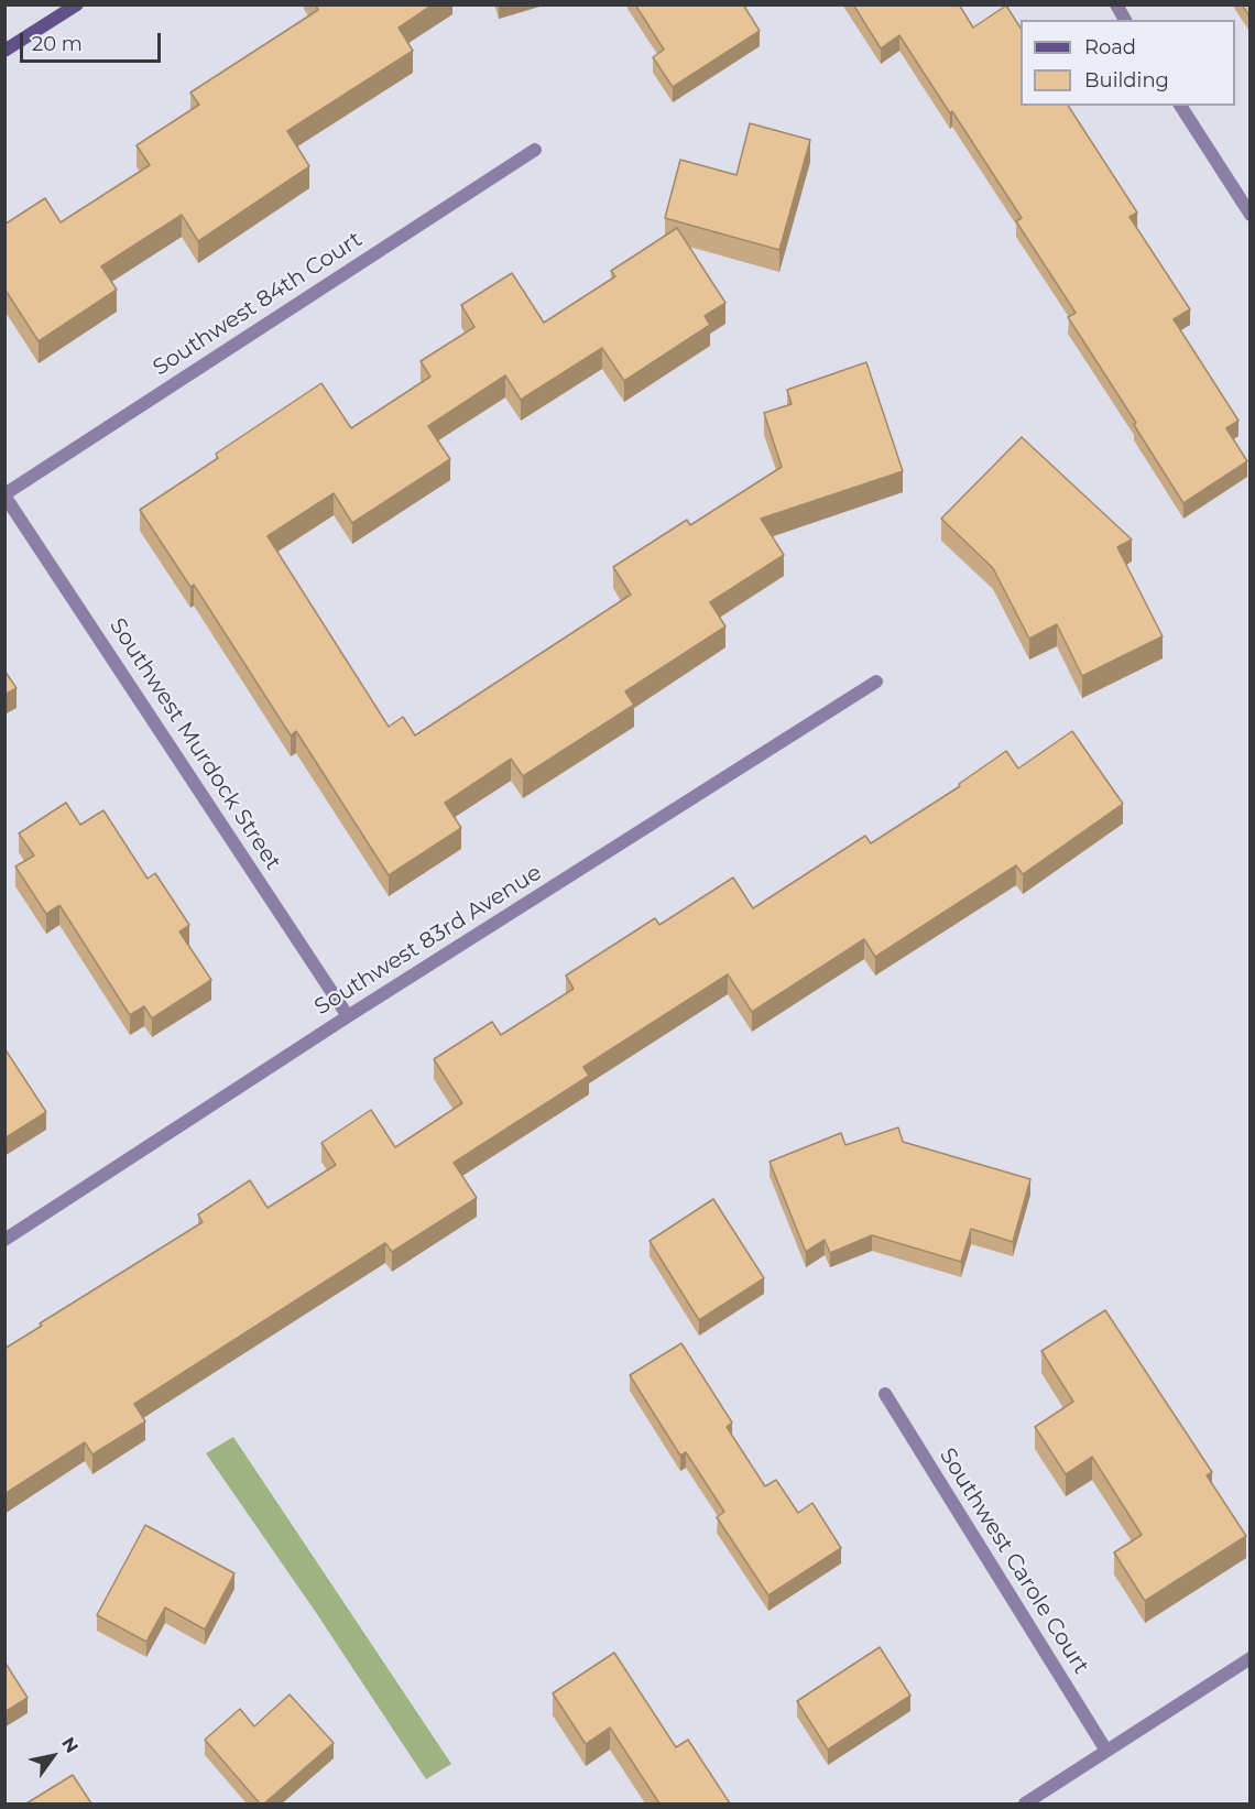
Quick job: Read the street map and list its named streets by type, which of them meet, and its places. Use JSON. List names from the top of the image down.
{
  "streets": {
    "street": [
      "Southwest 84th Court",
      "Southwest Murdock Street",
      "Southwest 83rd Avenue",
      "Southwest Carole Court"
    ]
  },
  "crossings": [
    ["Southwest 84th Court", "Southwest Murdock Street"],
    ["Southwest Murdock Street", "Southwest 83rd Avenue"]
  ],
  "legend": ["Road", "Building"],
  "scale_bar": "20 m",
  "north": "top right"
}
